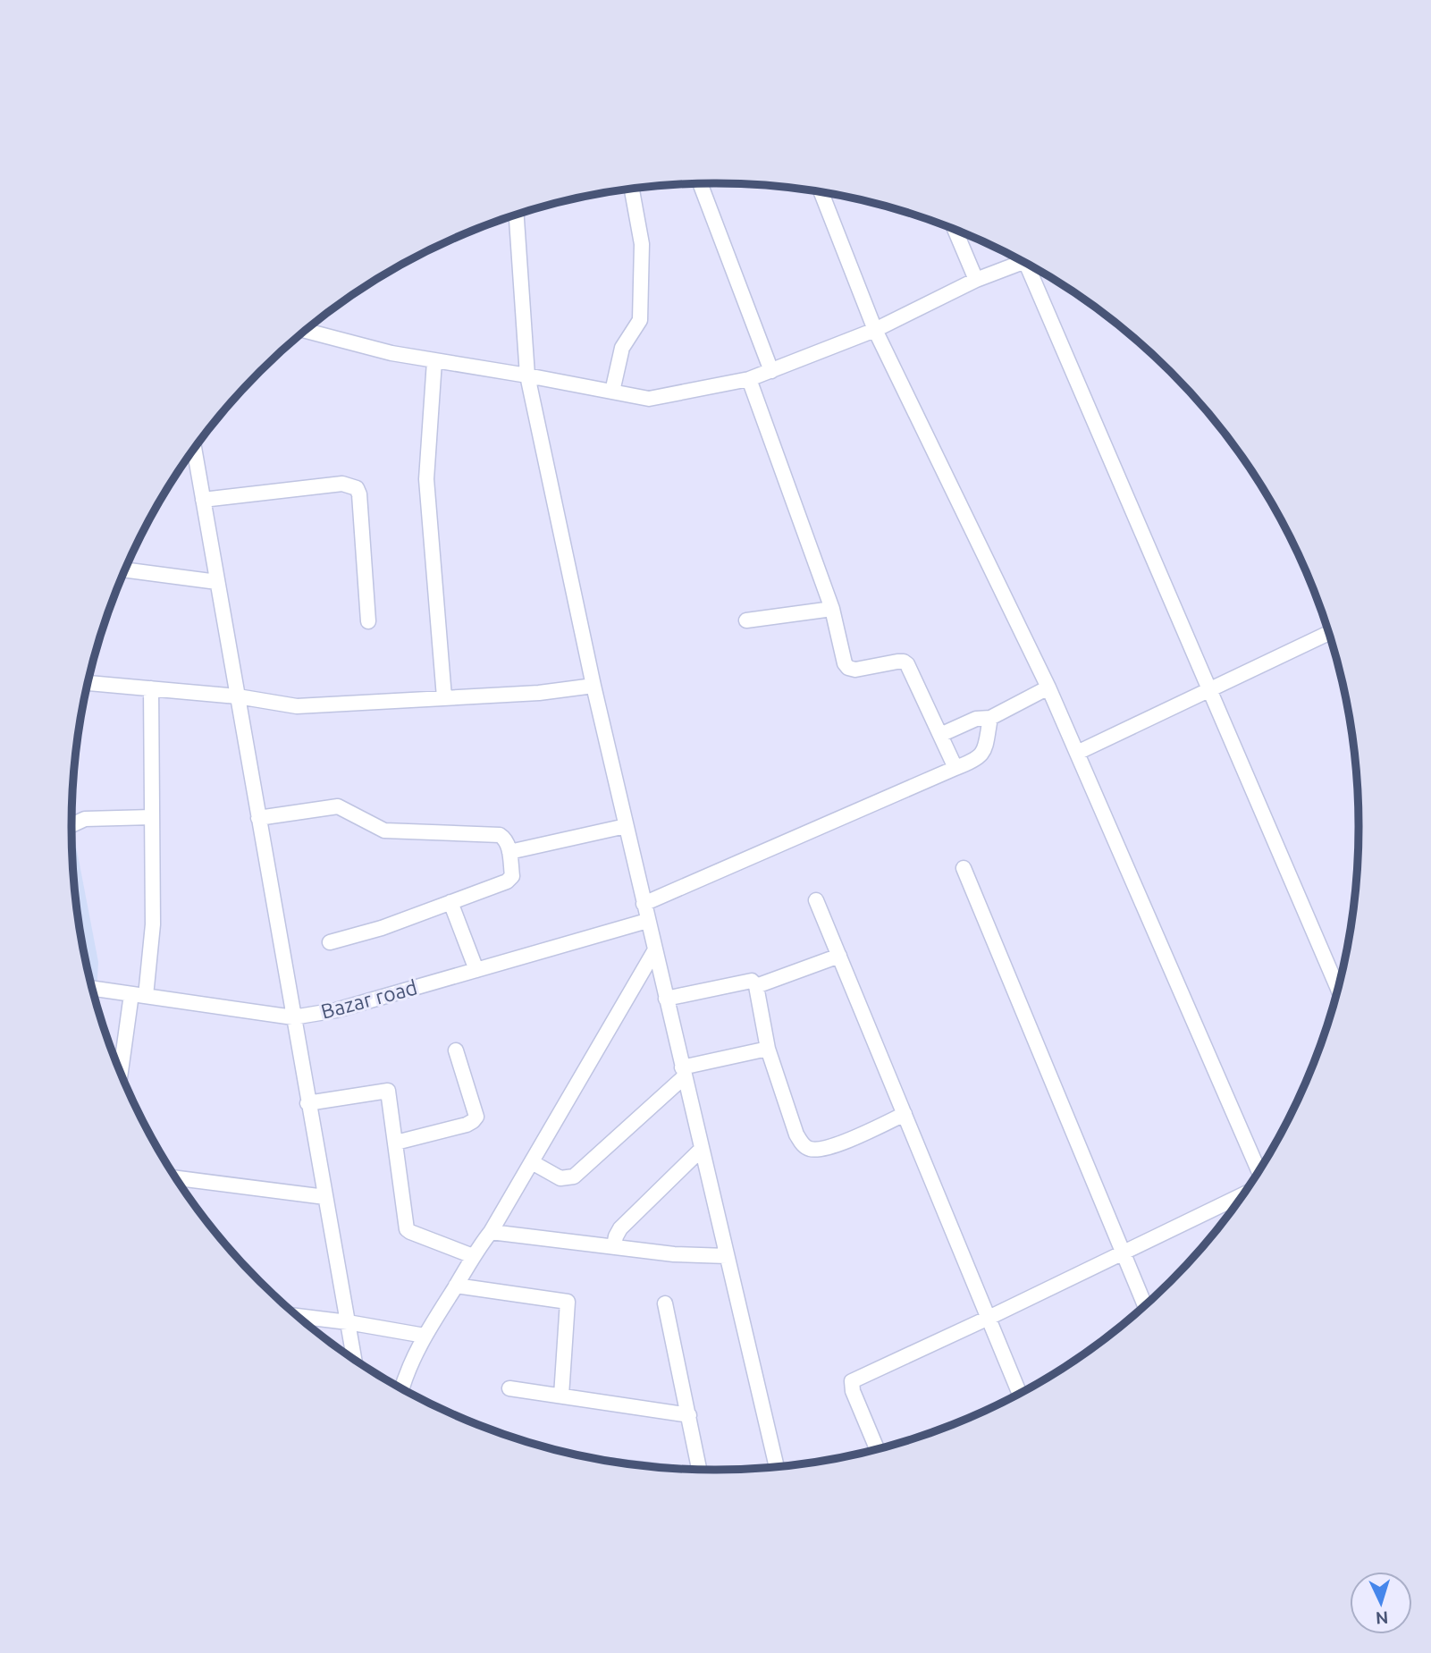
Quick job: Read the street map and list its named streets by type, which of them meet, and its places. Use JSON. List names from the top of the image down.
{
  "streets": {
    "street": ["Bazar road"]
  },
  "north": "bottom"
}
